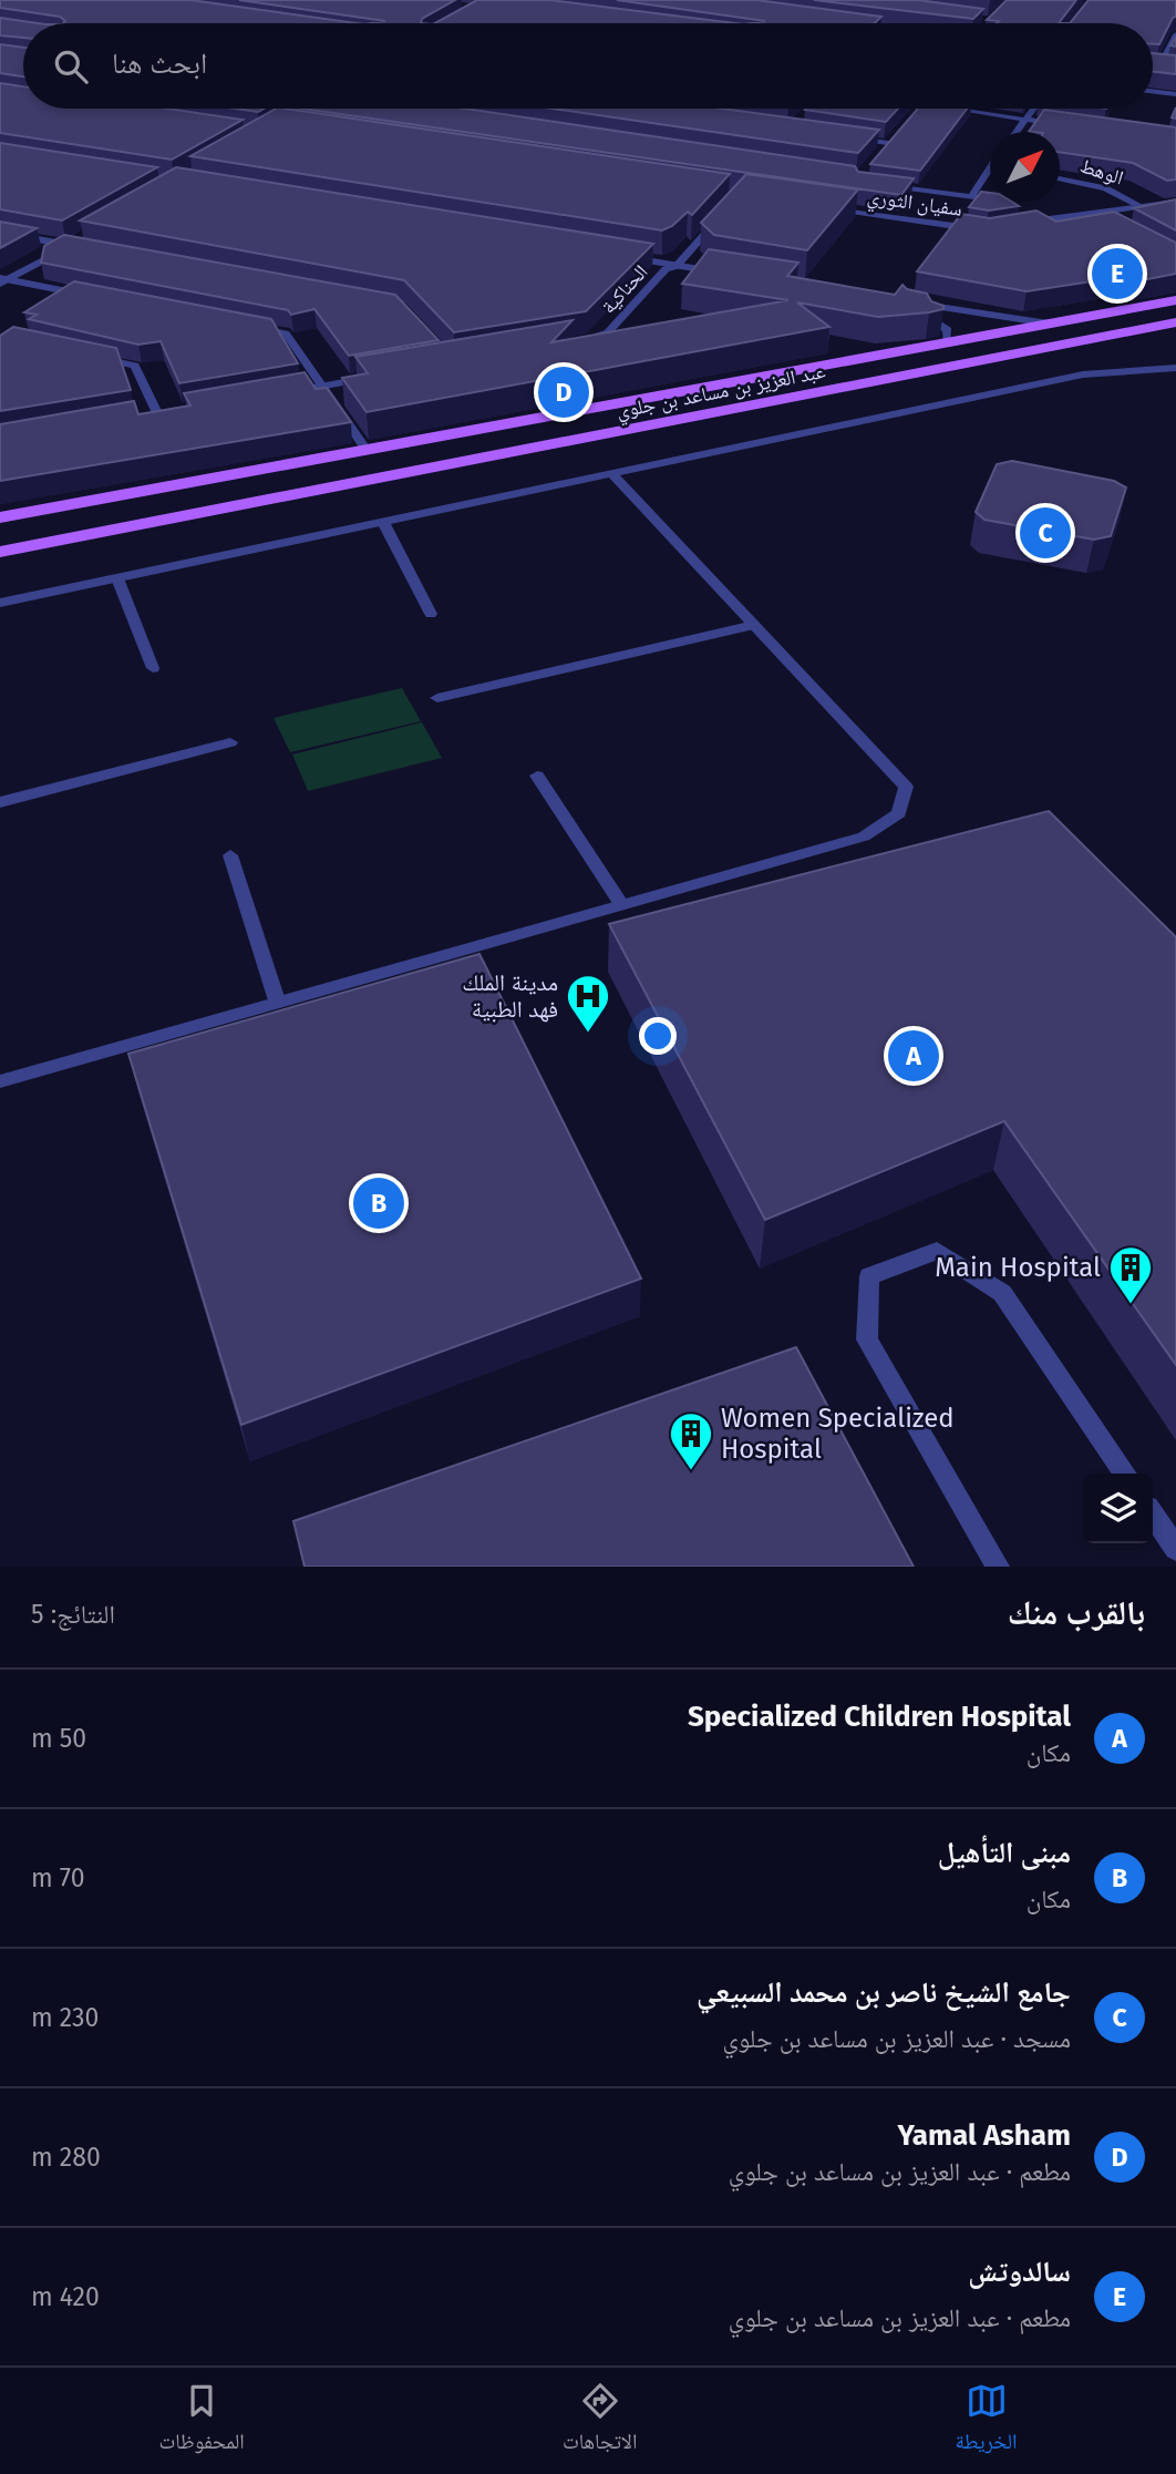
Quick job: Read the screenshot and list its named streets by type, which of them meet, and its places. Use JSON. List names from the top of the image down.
{
  "streets": {
    "main road": ["عبد العزيز بن مساعد بن جلوي"],
    "street": ["الوهط", "سفيان الثوري", "الحناكية"]
  },
  "places": {
    "hospital": ["مدينة الملك فهد الطبية"],
    "building": ["Main Hospital", "Women Specialized Hospital"]
  },
  "north": "top right",
  "page": {
    "search": "ابحث هنا",
    "pins": [
      "E",
      "D",
      "C",
      "A",
      "B"
    ],
    "heading": ["بالقرب منك", "النتائج: 5"],
    "list": [
      {
        "mark": "A",
        "name": "Specialized Children Hospital",
        "note": "مكان",
        "value": "50 m"
      },
      {
        "mark": "B",
        "name": "مبنى التأهيل",
        "note": "مكان",
        "value": "70 m"
      },
      {
        "mark": "C",
        "name": "جامع الشيخ ناصر بن محمد السبيعي",
        "note": "مسجد · عبد العزيز بن مساعد بن جلوي",
        "value": "230 m"
      },
      {
        "mark": "D",
        "name": "Yamal Asham",
        "note": "مطعم · عبد العزيز بن مساعد بن جلوي",
        "value": "280 m"
      },
      {
        "mark": "E",
        "name": "سالدوتش",
        "note": "مطعم · عبد العزيز بن مساعد بن جلوي",
        "value": "420 m"
      }
    ],
    "nav": ["الخريطة", "الاتجاهات", "المحفوظات"]
  }
}
